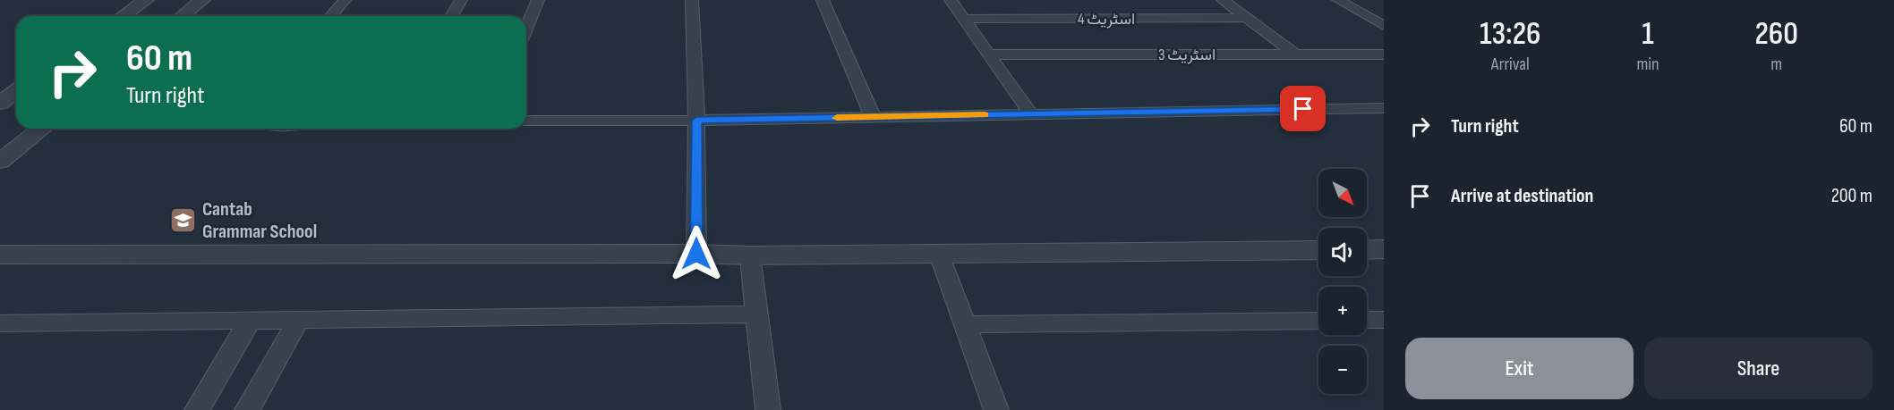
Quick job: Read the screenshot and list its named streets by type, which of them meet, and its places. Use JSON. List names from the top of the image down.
{
  "streets": {
    "street": ["اسٹریٹ 4", "اسٹریٹ 3"]
  },
  "places": {
    "school or university": ["Cantab Grammar School"]
  },
  "north": "bottom right",
  "page": {
    "eta": [
      "13:26",
      "Arrival",
      "1",
      "min",
      "260",
      "m"
    ],
    "turn": ["60 m", "Turn right"],
    "list": [
      {
        "name": "Turn right",
        "value": "60 m"
      },
      {
        "name": "Arrive at destination",
        "value": "200 m"
      }
    ],
    "map_buttons": ["+", "−"],
    "buttons": ["Exit", "Share"]
  }
}
